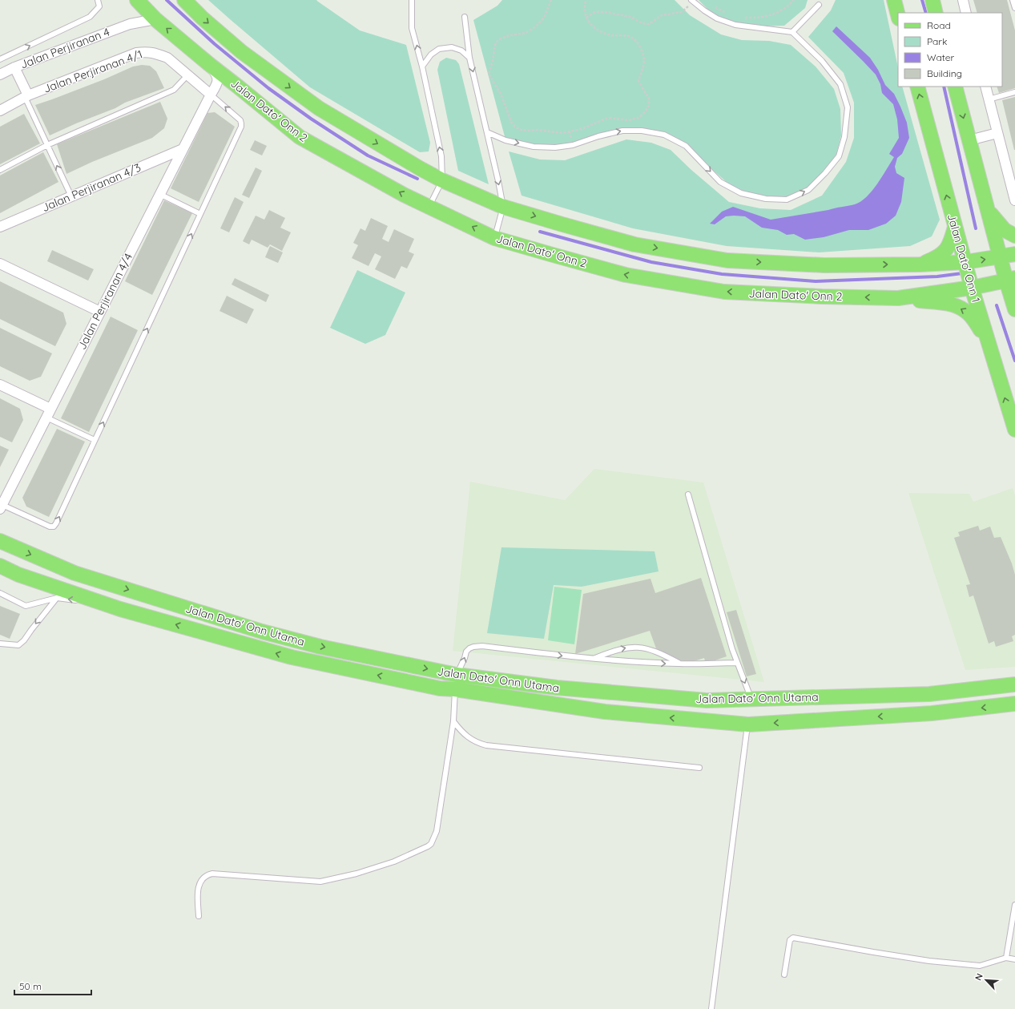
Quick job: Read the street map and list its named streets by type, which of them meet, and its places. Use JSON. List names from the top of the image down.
{
  "streets": {
    "main road": ["Jalan Dato' Onn 2", "Jalan Dato' Onn 1", "Jalan Dato' Onn Utama"],
    "street": [
      "Jalan Perjiranan 4",
      "Jalan Perjiranan 4/1",
      "Jalan Perjiranan 4/3",
      "Jalan Perjiranan 4/4"
    ]
  },
  "crossings": [
    ["Jalan Perjiranan 4", "Jalan Dato' Onn 2"],
    ["Jalan Perjiranan 4/1", "Jalan Perjiranan 4/4"],
    ["Jalan Dato' Onn 2", "Jalan Dato' Onn 1"],
    ["Jalan Dato' Onn 2", "Jalan Perjiranan 4/4"],
    ["Jalan Perjiranan 4/3", "Jalan Perjiranan 4/4"]
  ],
  "legend": [
    "Road",
    "Park",
    "Water",
    "Building"
  ],
  "scale_bar": "50 m",
  "north": "top left"
}
